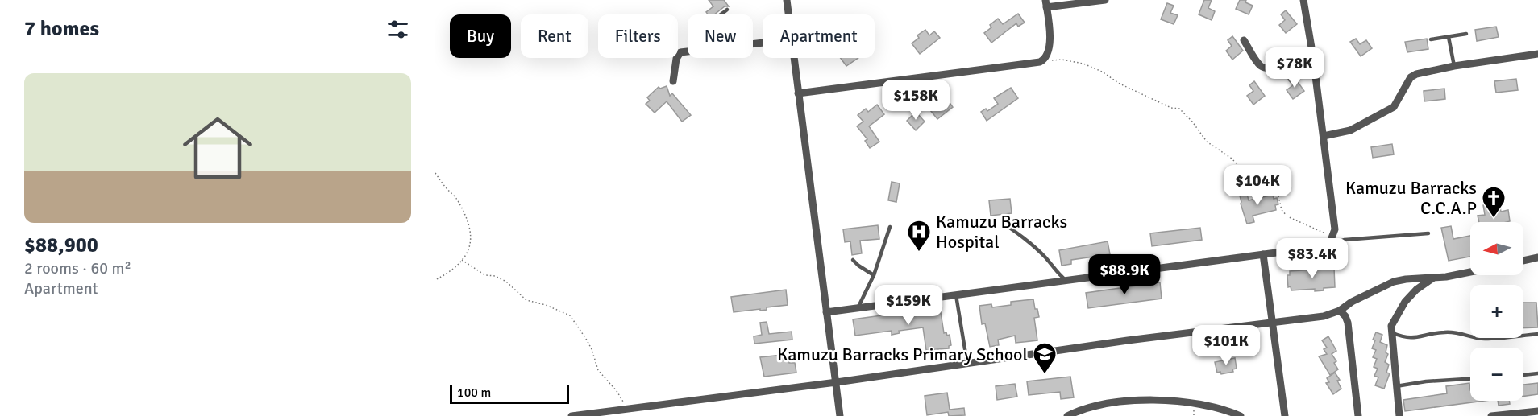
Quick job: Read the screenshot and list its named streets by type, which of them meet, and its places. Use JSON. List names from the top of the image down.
{
  "places": {
    "church": ["Kamuzu Barracks C.C.A.P"],
    "hospital": ["Kamuzu Barracks Hospital"],
    "school or university": ["Kamuzu Barracks Primary School"]
  },
  "scale_bar": "100 m",
  "north": "left",
  "page": {
    "heading": "7 homes",
    "chip": [
      "Buy",
      "Rent",
      "Filters",
      "New",
      "Apartment"
    ],
    "price": [
      "$78K",
      "$158K",
      "$104K",
      "$83.4K",
      "$88.9K",
      "$159K",
      "$101K"
    ],
    "list": [
      {
        "name": "$88,900",
        "note": "2 rooms · 60 m² · Apartment"
      }
    ],
    "map_buttons": ["+", "−"],
    "scale": "100 m"
  }
}
